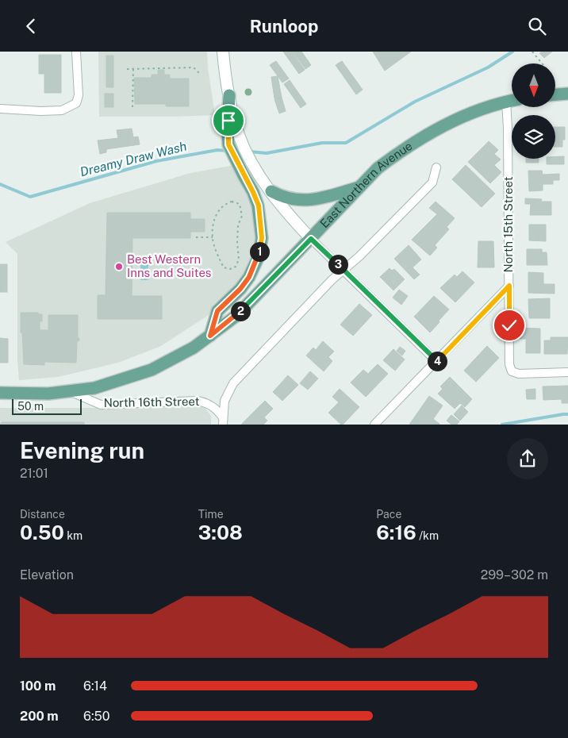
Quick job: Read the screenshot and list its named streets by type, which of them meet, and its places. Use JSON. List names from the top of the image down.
{
  "streets": {
    "main road": ["East Northern Avenue"],
    "street": ["North 15th Street", "North 16th Street"]
  },
  "crossings": [
    ["East Northern Avenue", "North 15th Street"],
    ["East Northern Avenue", "North 16th Street"]
  ],
  "water": ["Dreamy Draw Wash"],
  "places": ["Best Western Inns and Suites"],
  "scale_bar": "50 m",
  "north": "bottom",
  "page": {
    "header": "Runloop",
    "pins": [
      "1",
      "3",
      "2",
      "4"
    ],
    "scale": "50 m",
    "heading": ["Evening run", "21:01"],
    "stats": [
      ["Distance", "0.50 km"],
      ["Time", "3:08"],
      ["Pace", "6:16 /km"]
    ],
    "chart": ["Elevation", "299–302 m"],
    "list": [
      {
        "name": "100 m",
        "note": "6:14"
      },
      {
        "name": "200 m",
        "note": "6:50"
      }
    ]
  }
}
